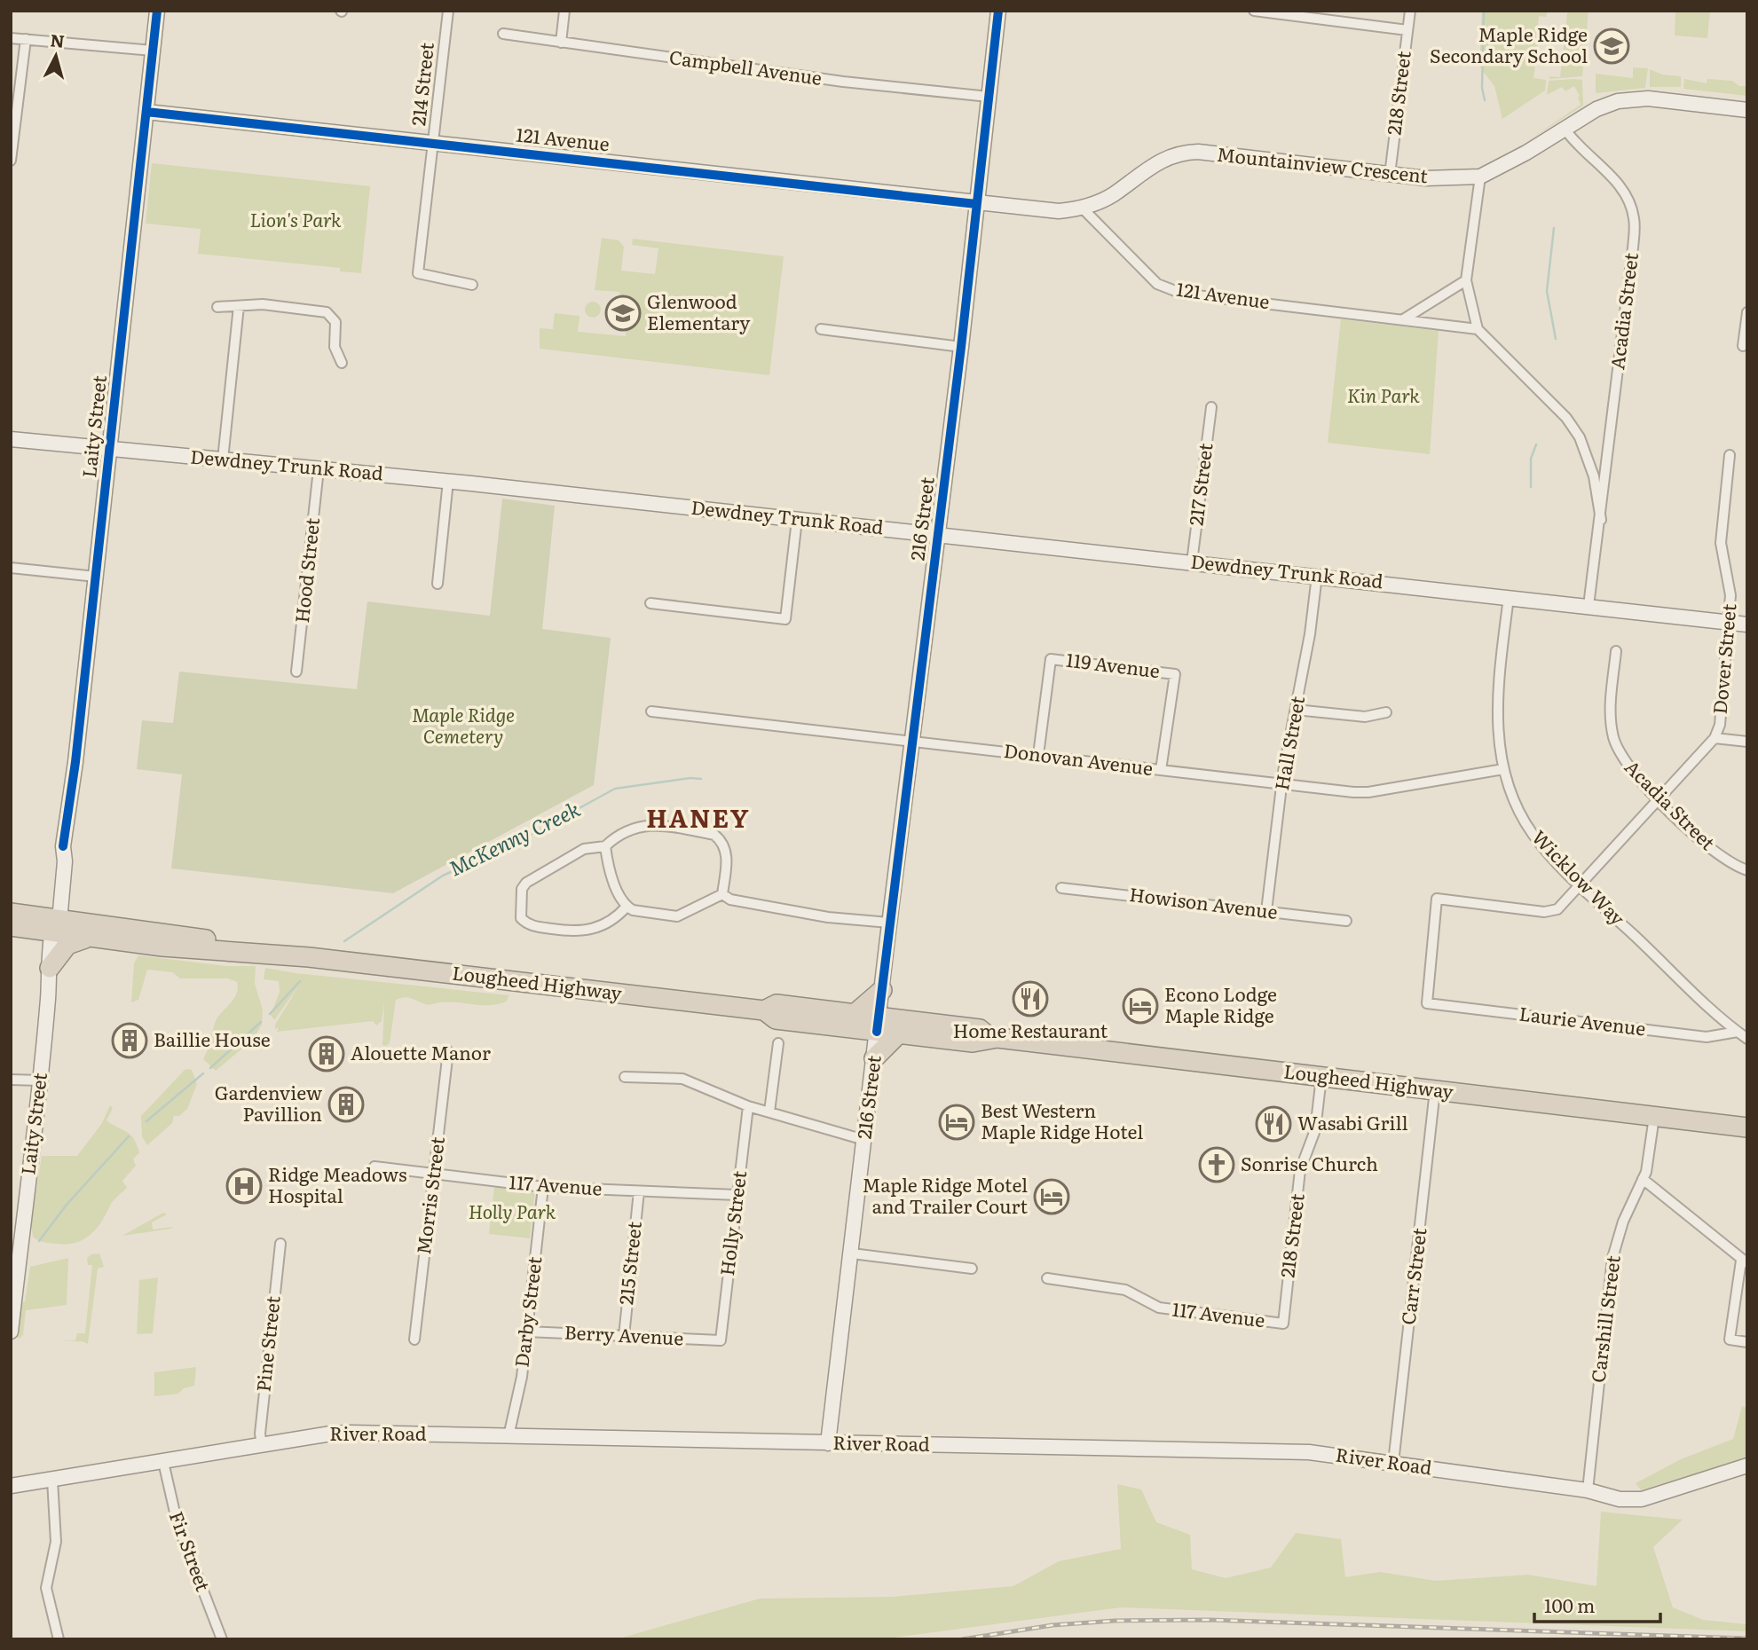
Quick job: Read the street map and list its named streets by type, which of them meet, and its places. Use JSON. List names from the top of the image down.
{
  "streets": {
    "highway": ["Lougheed Highway"],
    "street": [
      "Campbell Avenue",
      "214 Street",
      "218 Street",
      "121 Avenue",
      "Mountainview Crescent",
      "Acadia Street",
      "Laity Street",
      "Dewdney Trunk Road",
      "217 Street",
      "216 Street",
      "Hood Street",
      "Dover Street",
      "119 Avenue",
      "Hall Street",
      "Donovan Avenue",
      "Wicklow Way",
      "Howison Avenue",
      "Laurie Avenue",
      "117 Avenue",
      "Morris Street",
      "Holly Street",
      "215 Street",
      "Carr Street",
      "Darby Street",
      "Carshill Street",
      "Berry Avenue",
      "Pine Street",
      "River Road",
      "Fir Street"
    ]
  },
  "crossings": [
    ["Campbell Avenue", "216 Street"],
    ["214 Street", "121 Avenue"],
    ["218 Street", "Mountainview Crescent"],
    ["218 Street", "Lougheed Highway"],
    ["218 Street", "117 Avenue"],
    ["121 Avenue", "Mountainview Crescent"],
    ["121 Avenue", "Acadia Street"],
    ["121 Avenue", "Laity Street"],
    ["121 Avenue", "216 Street"],
    ["Mountainview Crescent", "Acadia Street"],
    ["Acadia Street", "Dewdney Trunk Road"],
    ["Acadia Street", "Dover Street"],
    ["Laity Street", "Dewdney Trunk Road"],
    ["Laity Street", "Lougheed Highway"],
    ["Dewdney Trunk Road", "217 Street"],
    ["Dewdney Trunk Road", "216 Street"],
    ["Dewdney Trunk Road", "Hood Street"],
    ["Dewdney Trunk Road", "Dover Street"],
    ["Dewdney Trunk Road", "Hall Street"],
    ["Dewdney Trunk Road", "Wicklow Way"],
    ["216 Street", "Donovan Avenue"],
    ["216 Street", "Lougheed Highway"],
    ["216 Street", "River Road"],
    ["Dover Street", "Wicklow Way"],
    ["Dover Street", "Laurie Avenue"],
    ["119 Avenue", "Donovan Avenue"],
    ["Hall Street", "Donovan Avenue"],
    ["Hall Street", "Howison Avenue"],
    ["Donovan Avenue", "Wicklow Way"],
    ["Wicklow Way", "Laurie Avenue"],
    ["Lougheed Highway", "Carr Street"],
    ["Lougheed Highway", "Carshill Street"],
    ["117 Avenue", "Morris Street"],
    ["117 Avenue", "Holly Street"],
    ["117 Avenue", "215 Street"],
    ["117 Avenue", "Darby Street"],
    ["Holly Street", "Berry Avenue"],
    ["215 Street", "Berry Avenue"],
    ["Carr Street", "River Road"],
    ["Darby Street", "Berry Avenue"],
    ["Darby Street", "River Road"],
    ["Carshill Street", "River Road"],
    ["Pine Street", "River Road"],
    ["River Road", "Fir Street"]
  ],
  "districts": ["HANEY"],
  "water": ["McKenny Creek"],
  "parks": [
    "Lion's Park",
    "Kin Park",
    "Maple Ridge Cemetery",
    "Holly Park"
  ],
  "places": {
    "school or university": ["Maple Ridge Secondary School", "Glenwood Elementary"],
    "restaurant": ["Home Restaurant", "Wasabi Grill"],
    "hotel": ["Econo Lodge Maple Ridge", "Best Western Maple Ridge Hotel", "Maple Ridge Motel and Trailer Court"],
    "building": ["Baillie House", "Alouette Manor", "Gardenview Pavillion"],
    "church": ["Sonrise Church"],
    "hospital": ["Ridge Meadows Hospital"]
  },
  "scale_bar": "100 m",
  "north": "top"
}
